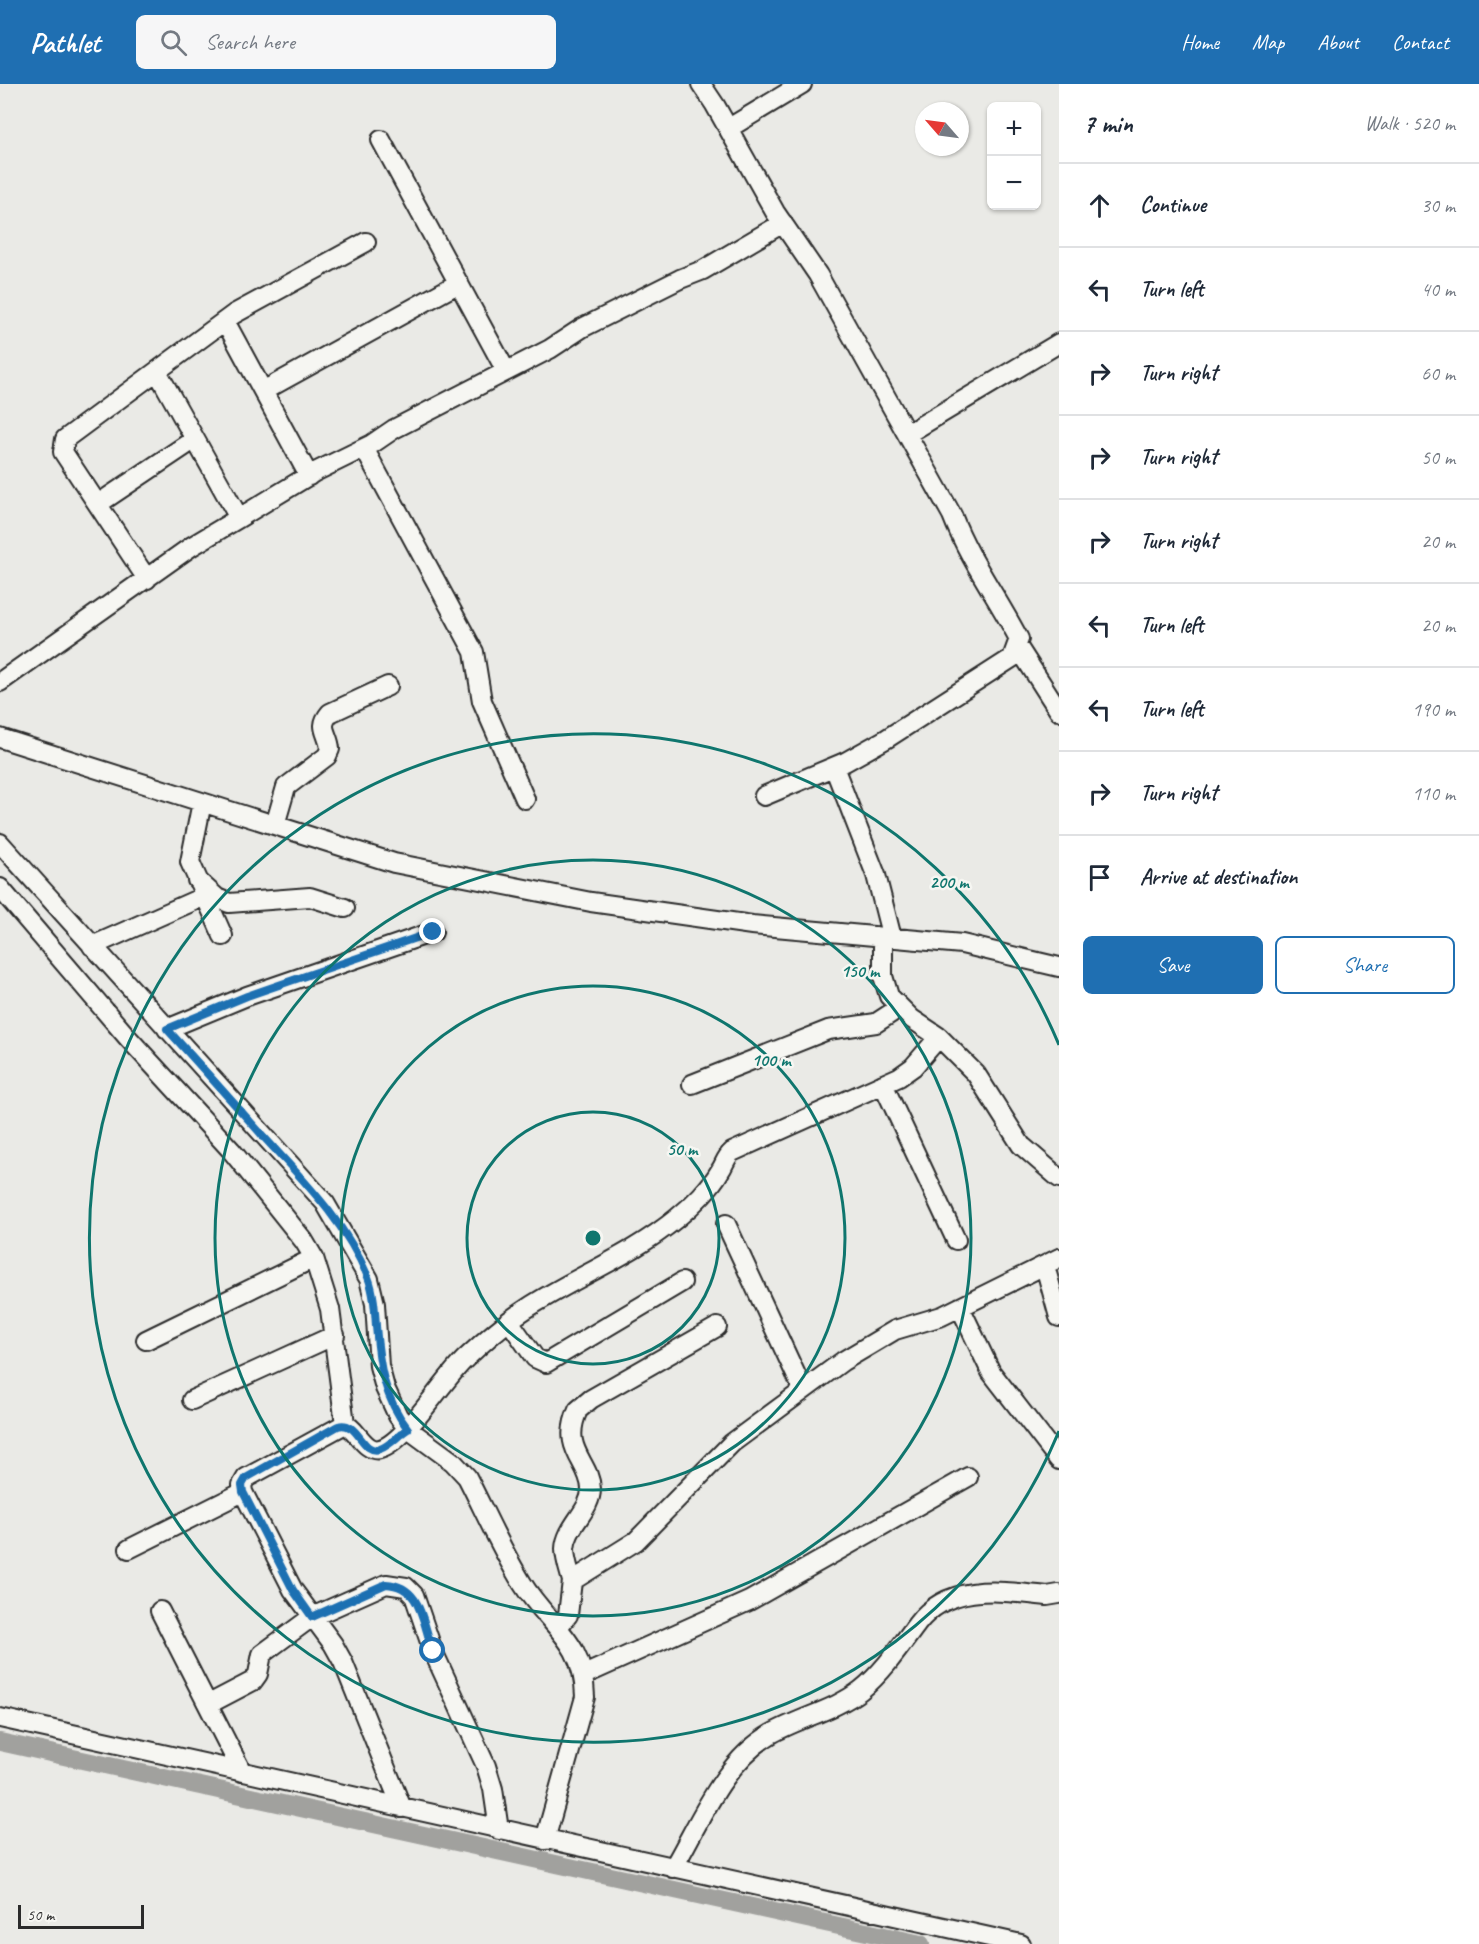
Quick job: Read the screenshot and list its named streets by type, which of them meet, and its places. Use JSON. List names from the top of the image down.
{
  "scale_bar": "50 m",
  "north": "top left",
  "page": {
    "header": "Pathlet",
    "search": "Search here",
    "nav": [
      "Home",
      "Map",
      "About",
      "Contact"
    ],
    "heading": ["7 min", "Walk · 520 m"],
    "map_buttons": ["+", "−"],
    "list": [
      ["Continue", "30 m"],
      ["Turn left", "40 m"],
      ["Turn right", "60 m"],
      ["Turn right", "50 m"],
      ["Turn right", "20 m"],
      ["Turn left", "20 m"],
      ["Turn left", "190 m"],
      ["Turn right", "110 m"],
      "Arrive at destination"
    ],
    "buttons": ["Save", "Share"],
    "scale": "50 m"
  },
  "rings": [
    "200 m",
    "150 m",
    "100 m",
    "50 m"
  ]
}
